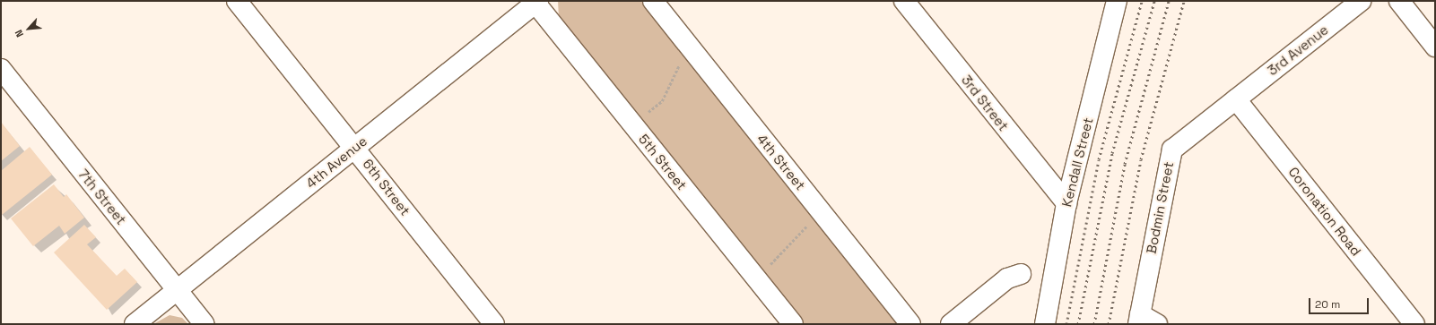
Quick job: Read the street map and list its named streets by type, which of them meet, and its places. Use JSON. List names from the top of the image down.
{
  "streets": {
    "street": [
      "3rd Avenue",
      "3rd Street",
      "4th Avenue",
      "5th Street",
      "4th Street",
      "Kendall Street",
      "6th Street",
      "7th Street",
      "Bodmin Street",
      "Coronation Road"
    ]
  },
  "crossings": [
    ["3rd Avenue", "Bodmin Street"],
    ["3rd Avenue", "Coronation Road"],
    ["3rd Street", "Kendall Street"],
    ["4th Avenue", "5th Street"],
    ["4th Avenue", "6th Street"],
    ["4th Avenue", "7th Street"],
    ["Bodmin Street", "Coronation Road"]
  ],
  "scale_bar": "20 m",
  "north": "bottom left"
}
